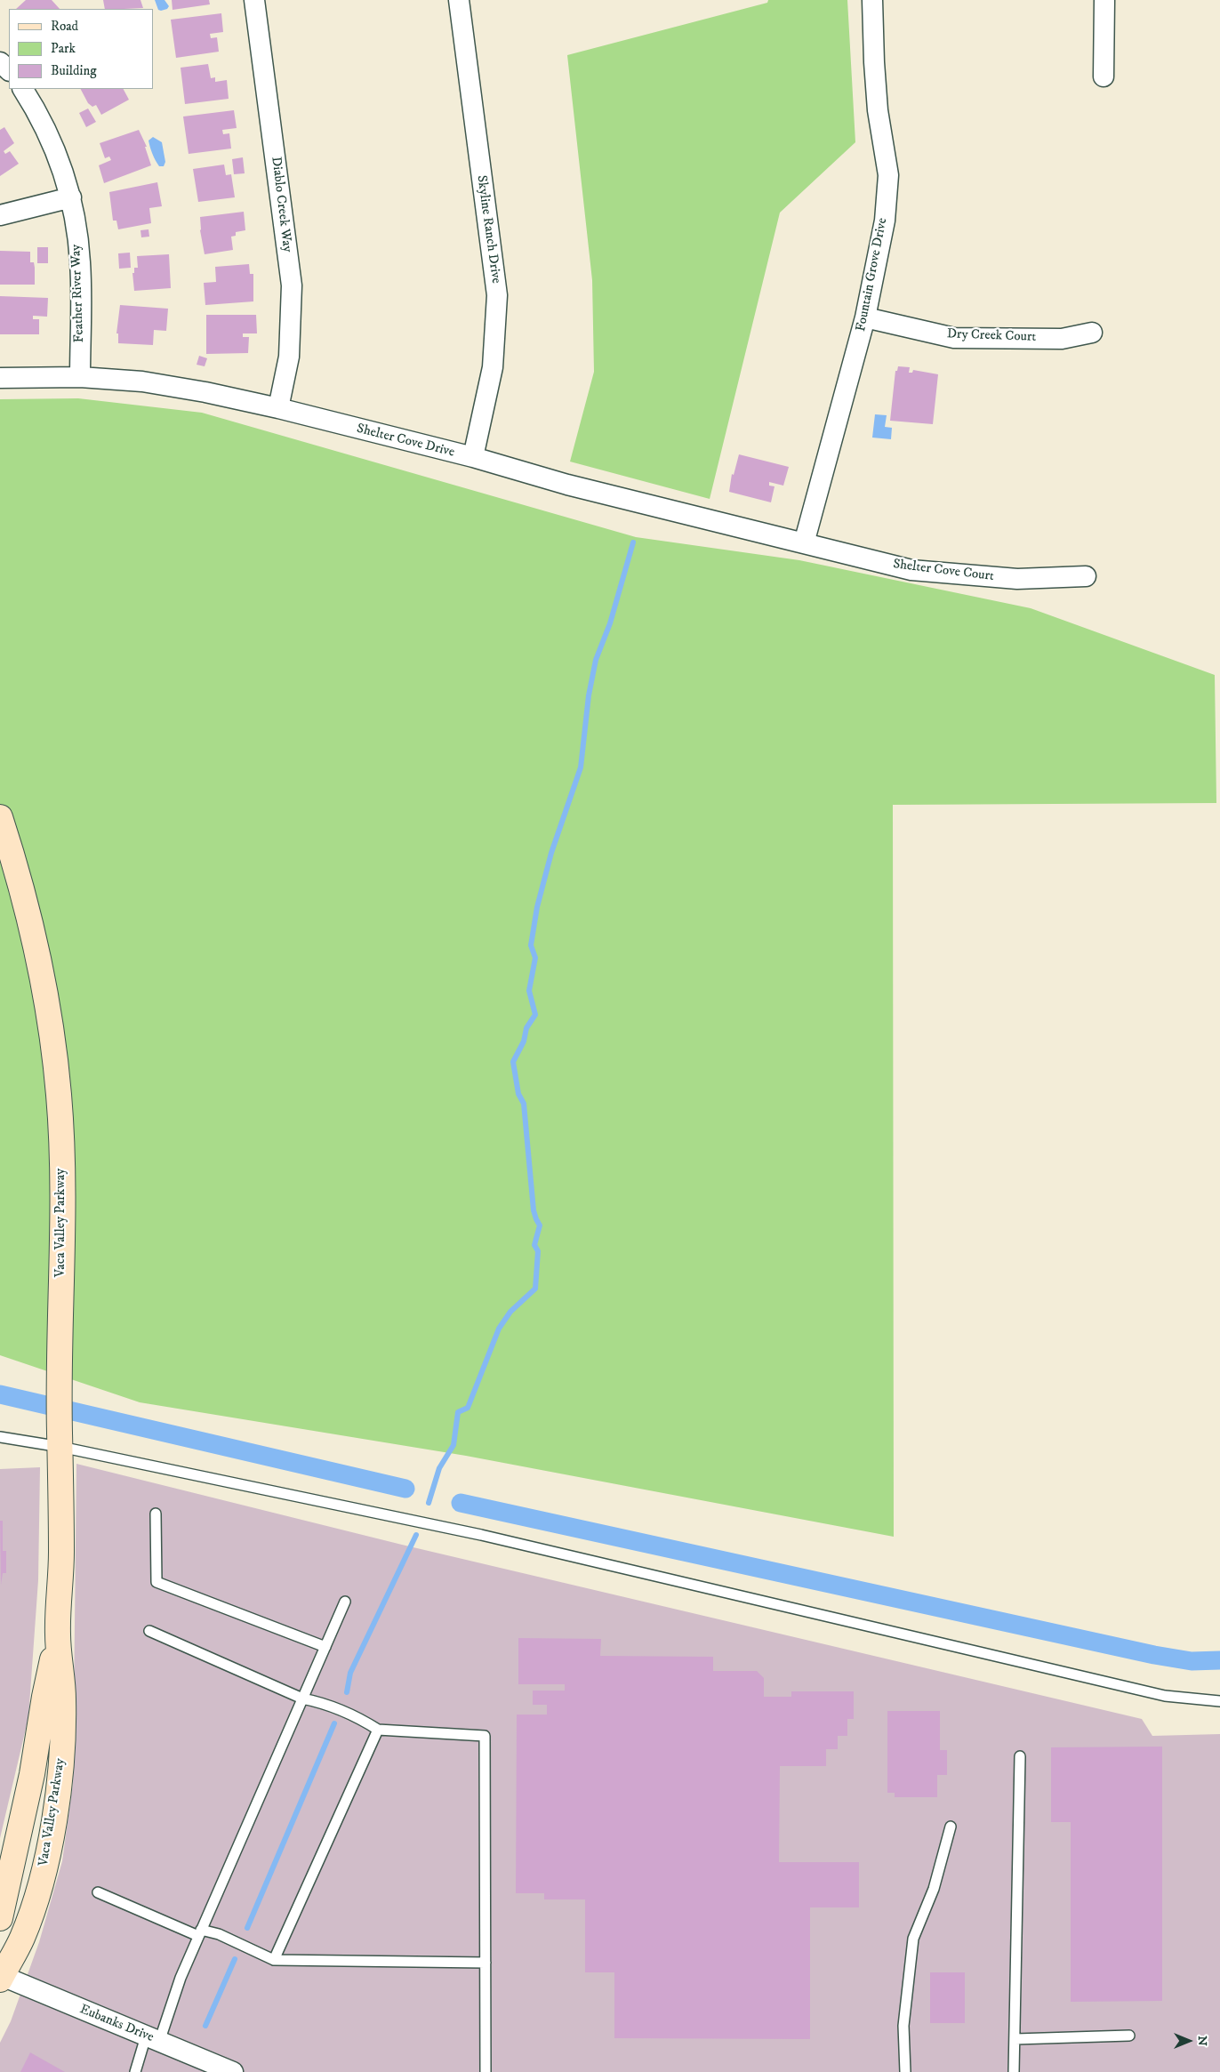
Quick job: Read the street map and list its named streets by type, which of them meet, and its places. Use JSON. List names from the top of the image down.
{
  "streets": {
    "street": [
      "Diablo Creek Way",
      "Skyline Ranch Drive",
      "Fountain Grove Drive",
      "Feather River Way",
      "Dry Creek Court",
      "Shelter Cove Drive",
      "Shelter Cove Court",
      "Vaca Valley Parkway",
      "Eubanks Drive"
    ]
  },
  "crossings": [
    ["Diablo Creek Way", "Shelter Cove Drive"],
    ["Skyline Ranch Drive", "Shelter Cove Drive"],
    ["Fountain Grove Drive", "Dry Creek Court"],
    ["Fountain Grove Drive", "Shelter Cove Drive"],
    ["Fountain Grove Drive", "Shelter Cove Court"],
    ["Feather River Way", "Shelter Cove Drive"],
    ["Shelter Cove Drive", "Shelter Cove Court"],
    ["Vaca Valley Parkway", "Eubanks Drive"]
  ],
  "legend": ["Road", "Park", "Building"],
  "north": "right"
}
